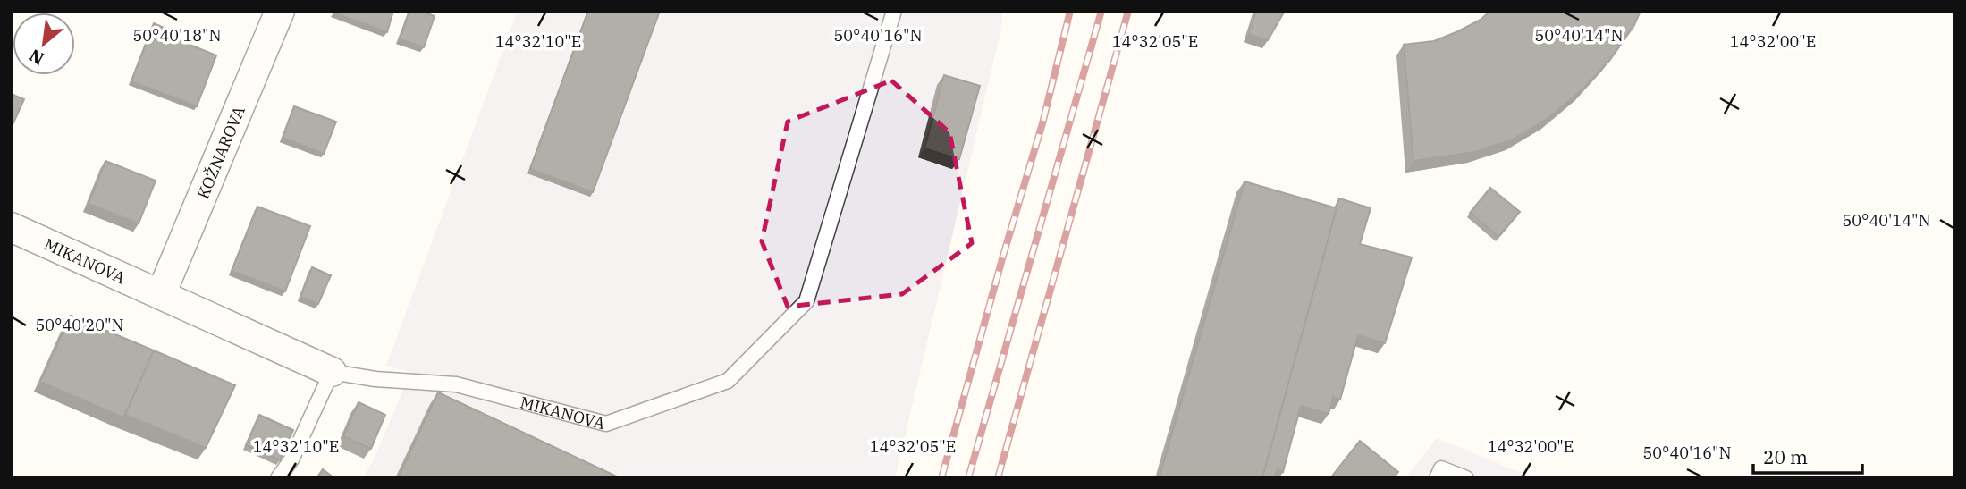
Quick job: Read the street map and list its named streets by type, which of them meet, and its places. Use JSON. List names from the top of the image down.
{
  "streets": {
    "street": ["KOŽNAROVA", "MIKANOVA"]
  },
  "crossings": [
    ["KOŽNAROVA", "MIKANOVA"]
  ],
  "scale_bar": "20 m",
  "north": "bottom left",
  "coordinates": [
    "50°40'18\"N",
    "50°40'16\"N",
    "50°40'14\"N",
    "14°32'10\"E",
    "14°32'05\"E",
    "14°32'00\"E",
    "50°40'20\"N"
  ]
}
